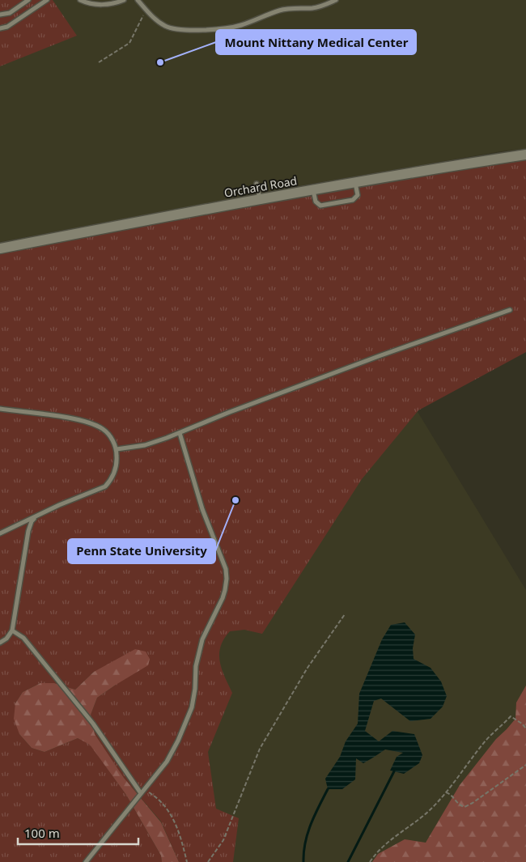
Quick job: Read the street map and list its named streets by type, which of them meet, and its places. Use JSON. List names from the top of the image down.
{
  "streets": {
    "street": ["Orchard Road"]
  },
  "places": ["Mount Nittany Medical Center", "Penn State University"],
  "scale_bar": "100 m"
}
